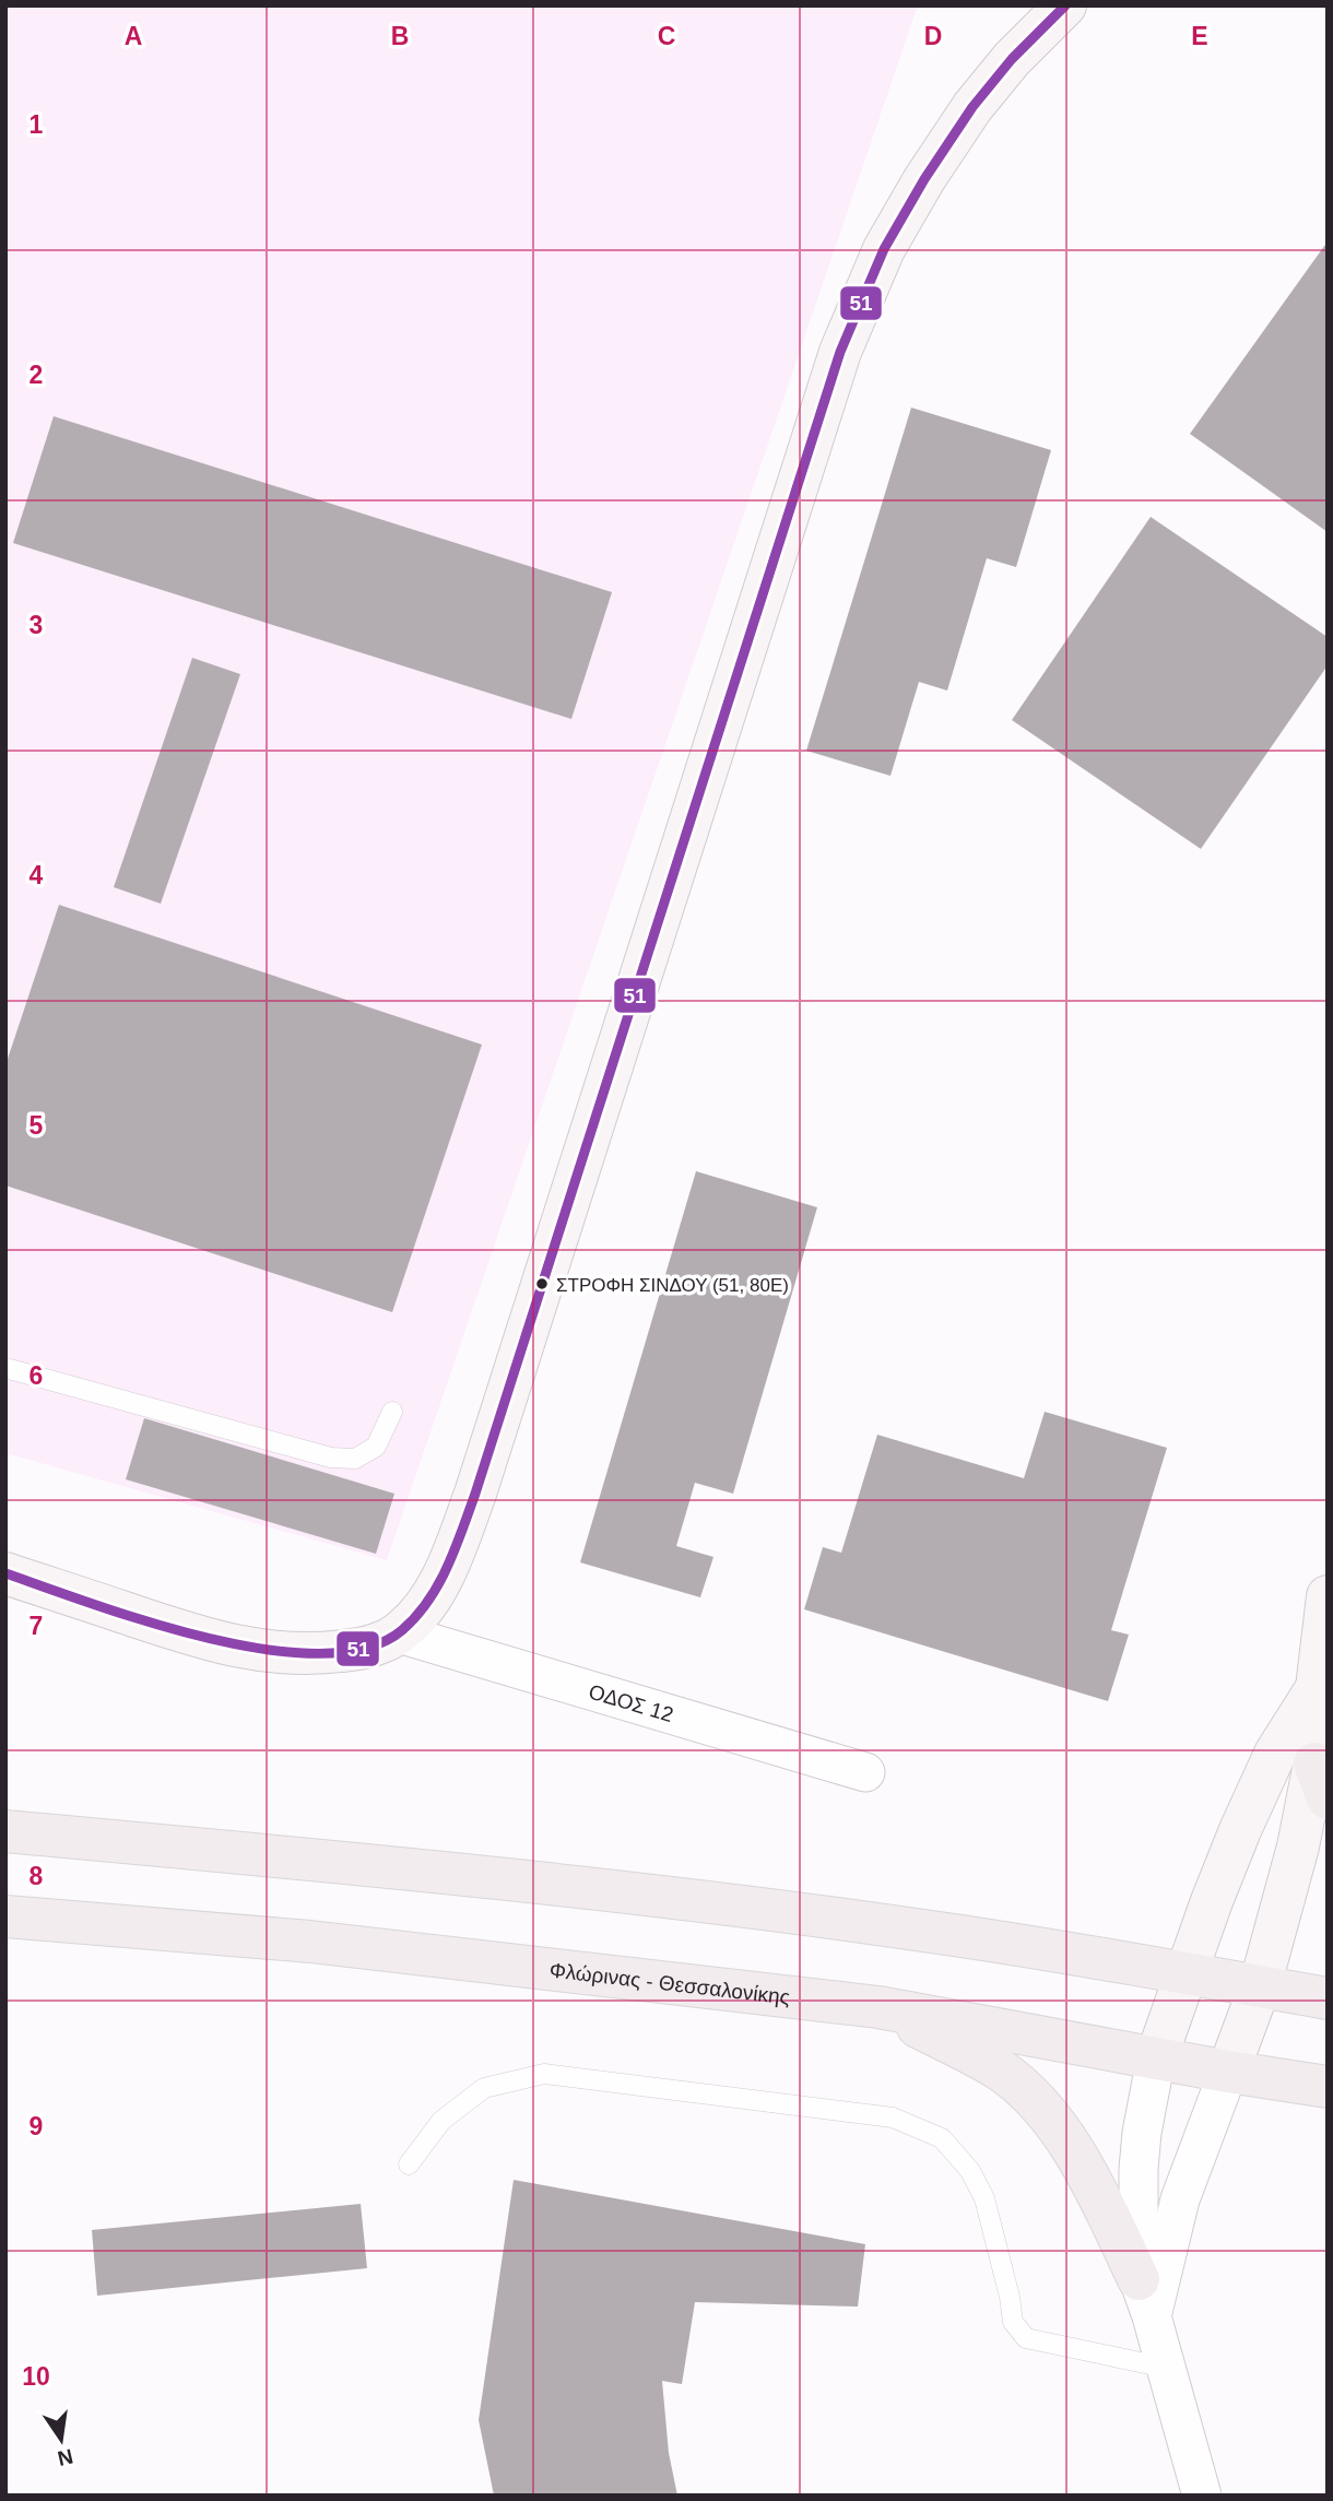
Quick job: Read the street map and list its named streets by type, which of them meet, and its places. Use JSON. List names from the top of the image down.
{
  "streets": {
    "main road": ["Φλώρινας - Θεσσαλονίκης"],
    "street": ["ΟΔΟΣ 12"]
  },
  "places": ["ΣΤΡΟΦΗ ΣΙΝΔΟΥ (51, 80Ε)"],
  "lines": ["transit line 51"],
  "north": "bottom",
  "grid": {
    "columns": [
      "A",
      "B",
      "C",
      "D",
      "E"
    ],
    "rows": [
      "1",
      "2",
      "3",
      "4",
      "5",
      "6",
      "7",
      "8",
      "9",
      "10"
    ]
  }
}
